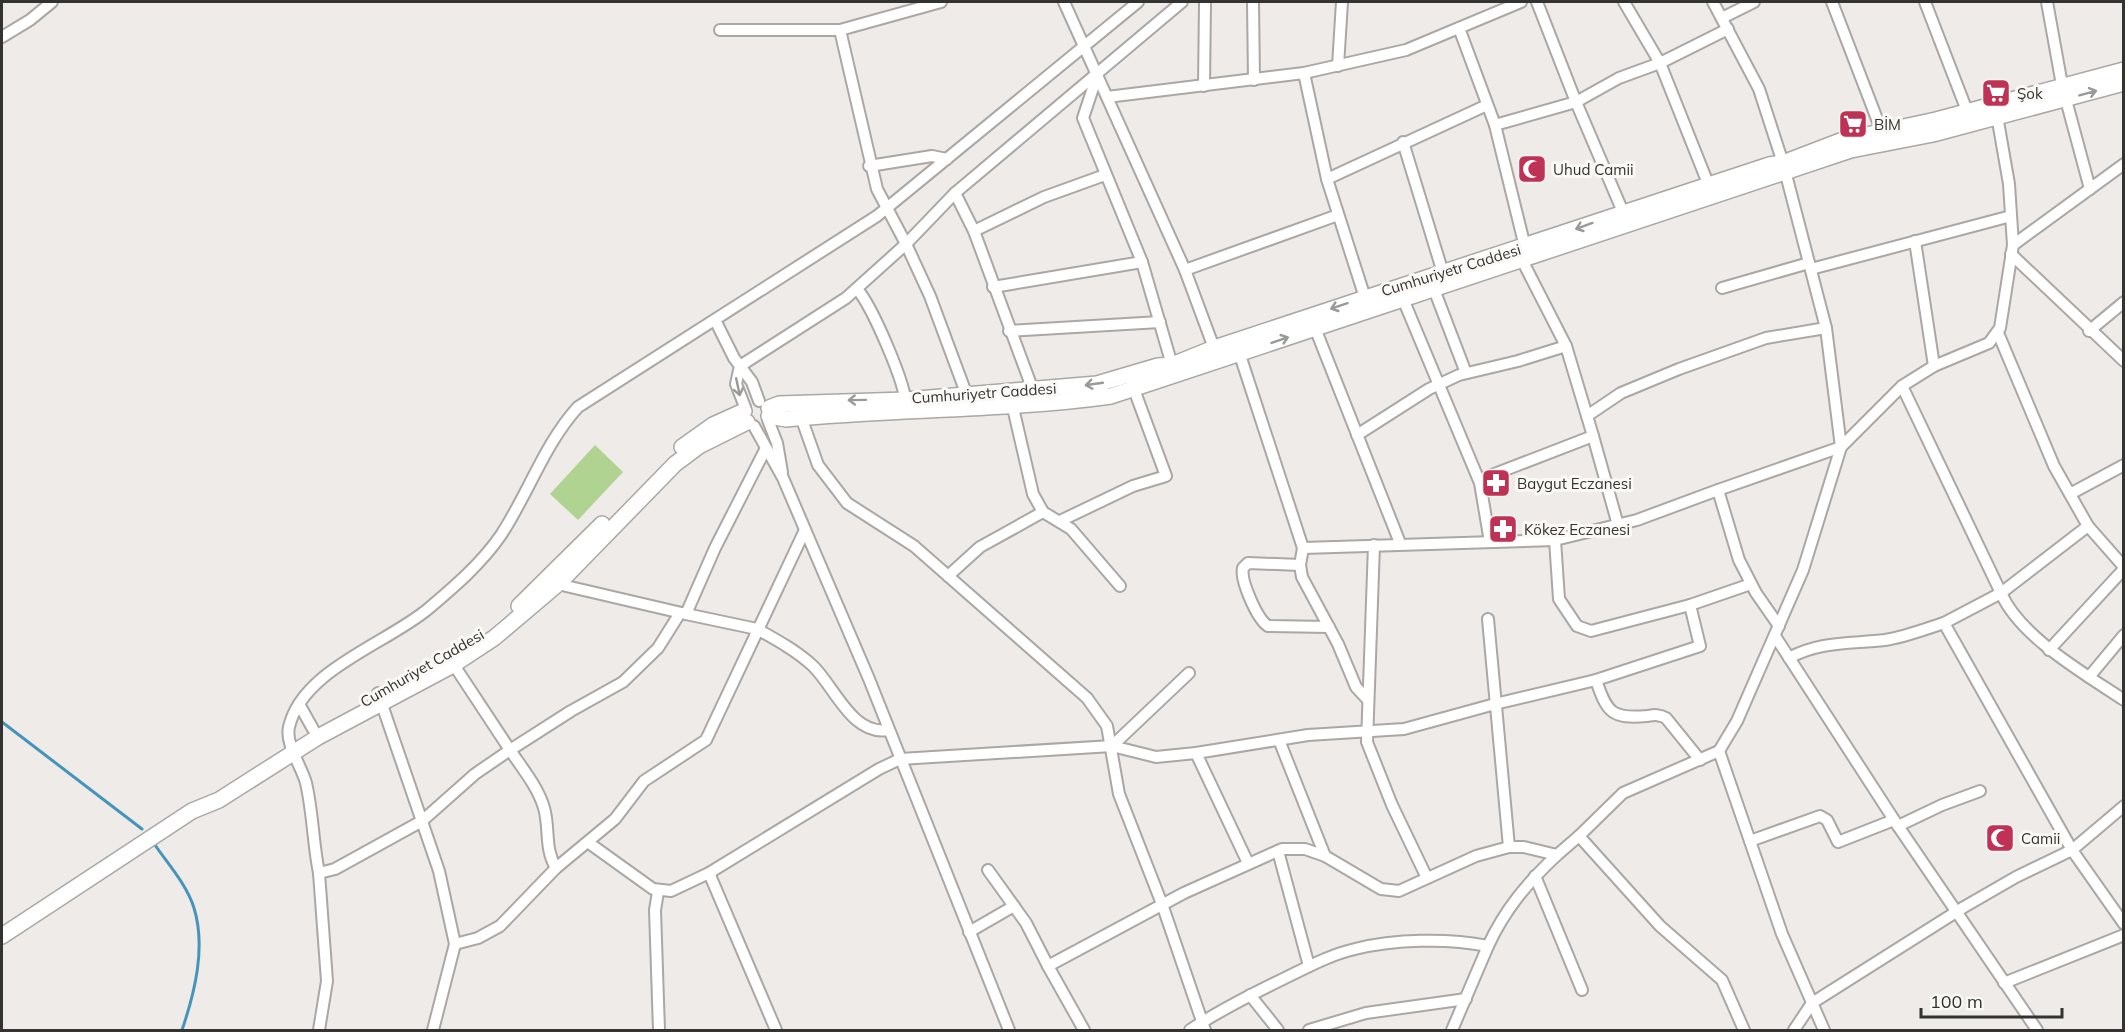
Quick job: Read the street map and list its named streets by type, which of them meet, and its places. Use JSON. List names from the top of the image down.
{
  "streets": {
    "main road": ["Cumhuriyetr Caddesi", "Cumhuriyet Caddesi"]
  },
  "places": {
    "supermarket": ["Şok", "BİM"],
    "mosque": ["Uhud Camii", "Camii"],
    "pharmacy": ["Baygut Eczanesi", "Kökez Eczanesi"]
  },
  "scale_bar": "100 m"
}
